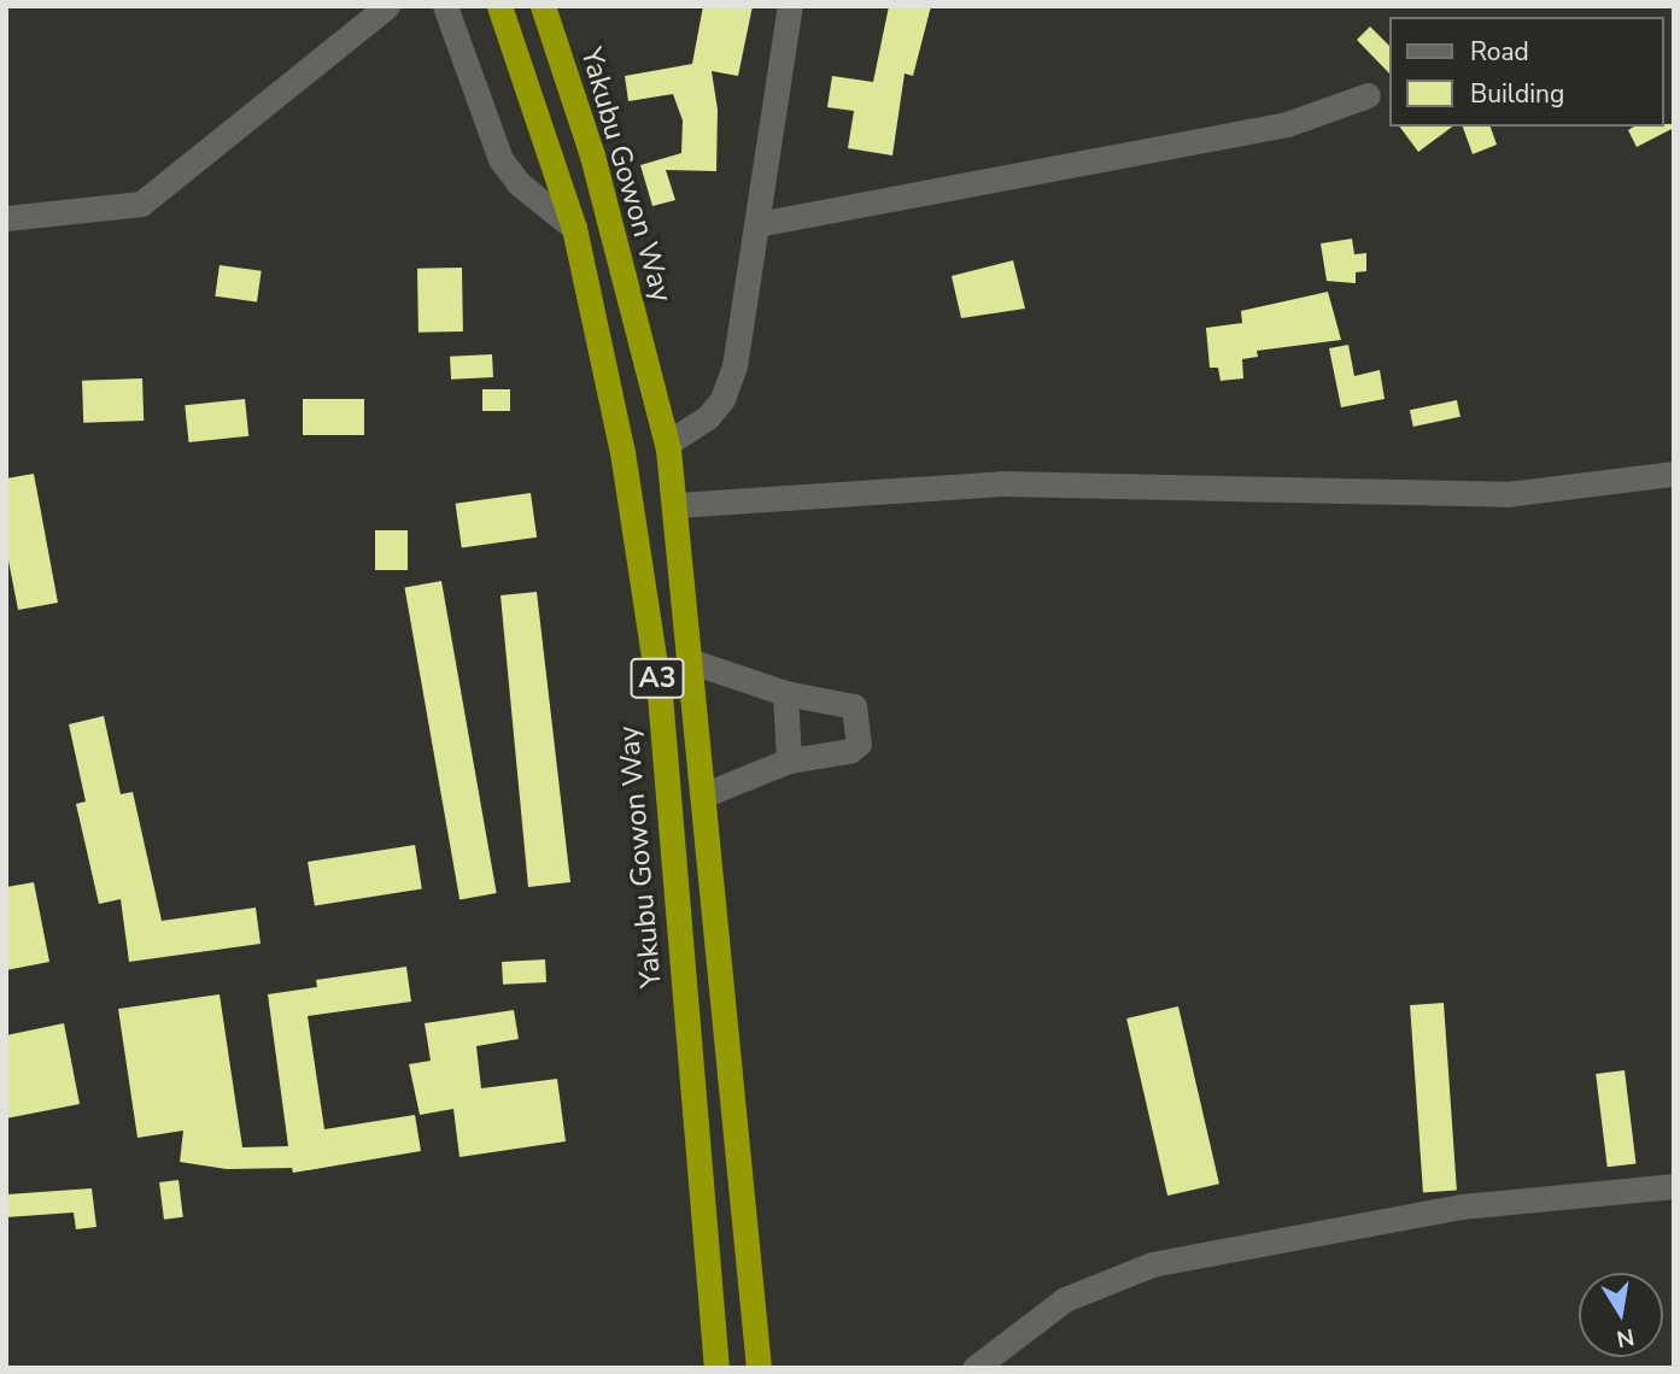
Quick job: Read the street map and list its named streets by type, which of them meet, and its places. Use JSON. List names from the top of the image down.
{
  "streets": {
    "highway": ["Yakubu Gowon Way", "A3"]
  },
  "legend": ["Road", "Building"],
  "north": "bottom"
}
